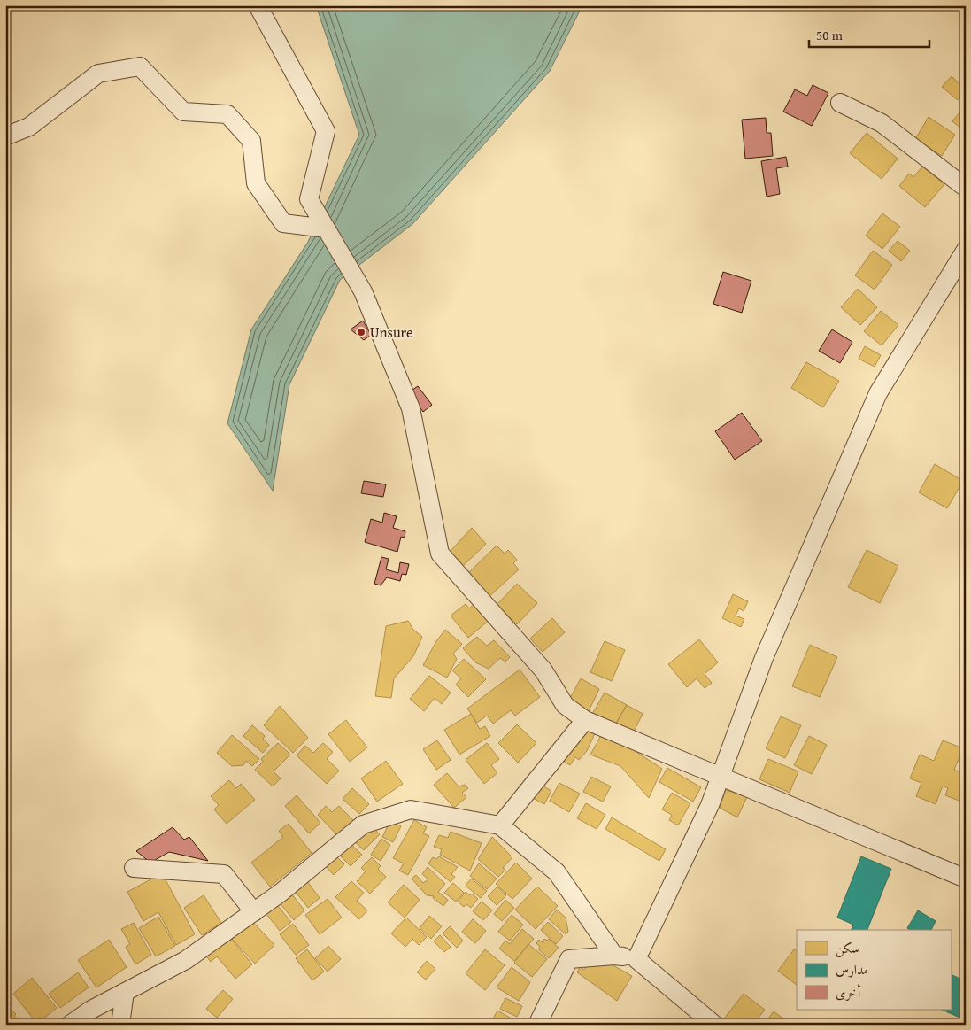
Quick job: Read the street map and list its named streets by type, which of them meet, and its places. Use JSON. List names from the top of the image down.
{
  "places": ["Unsure"],
  "legend": ["سكن", "مدارس", "أخرى"],
  "scale_bar": "50 m"
}
